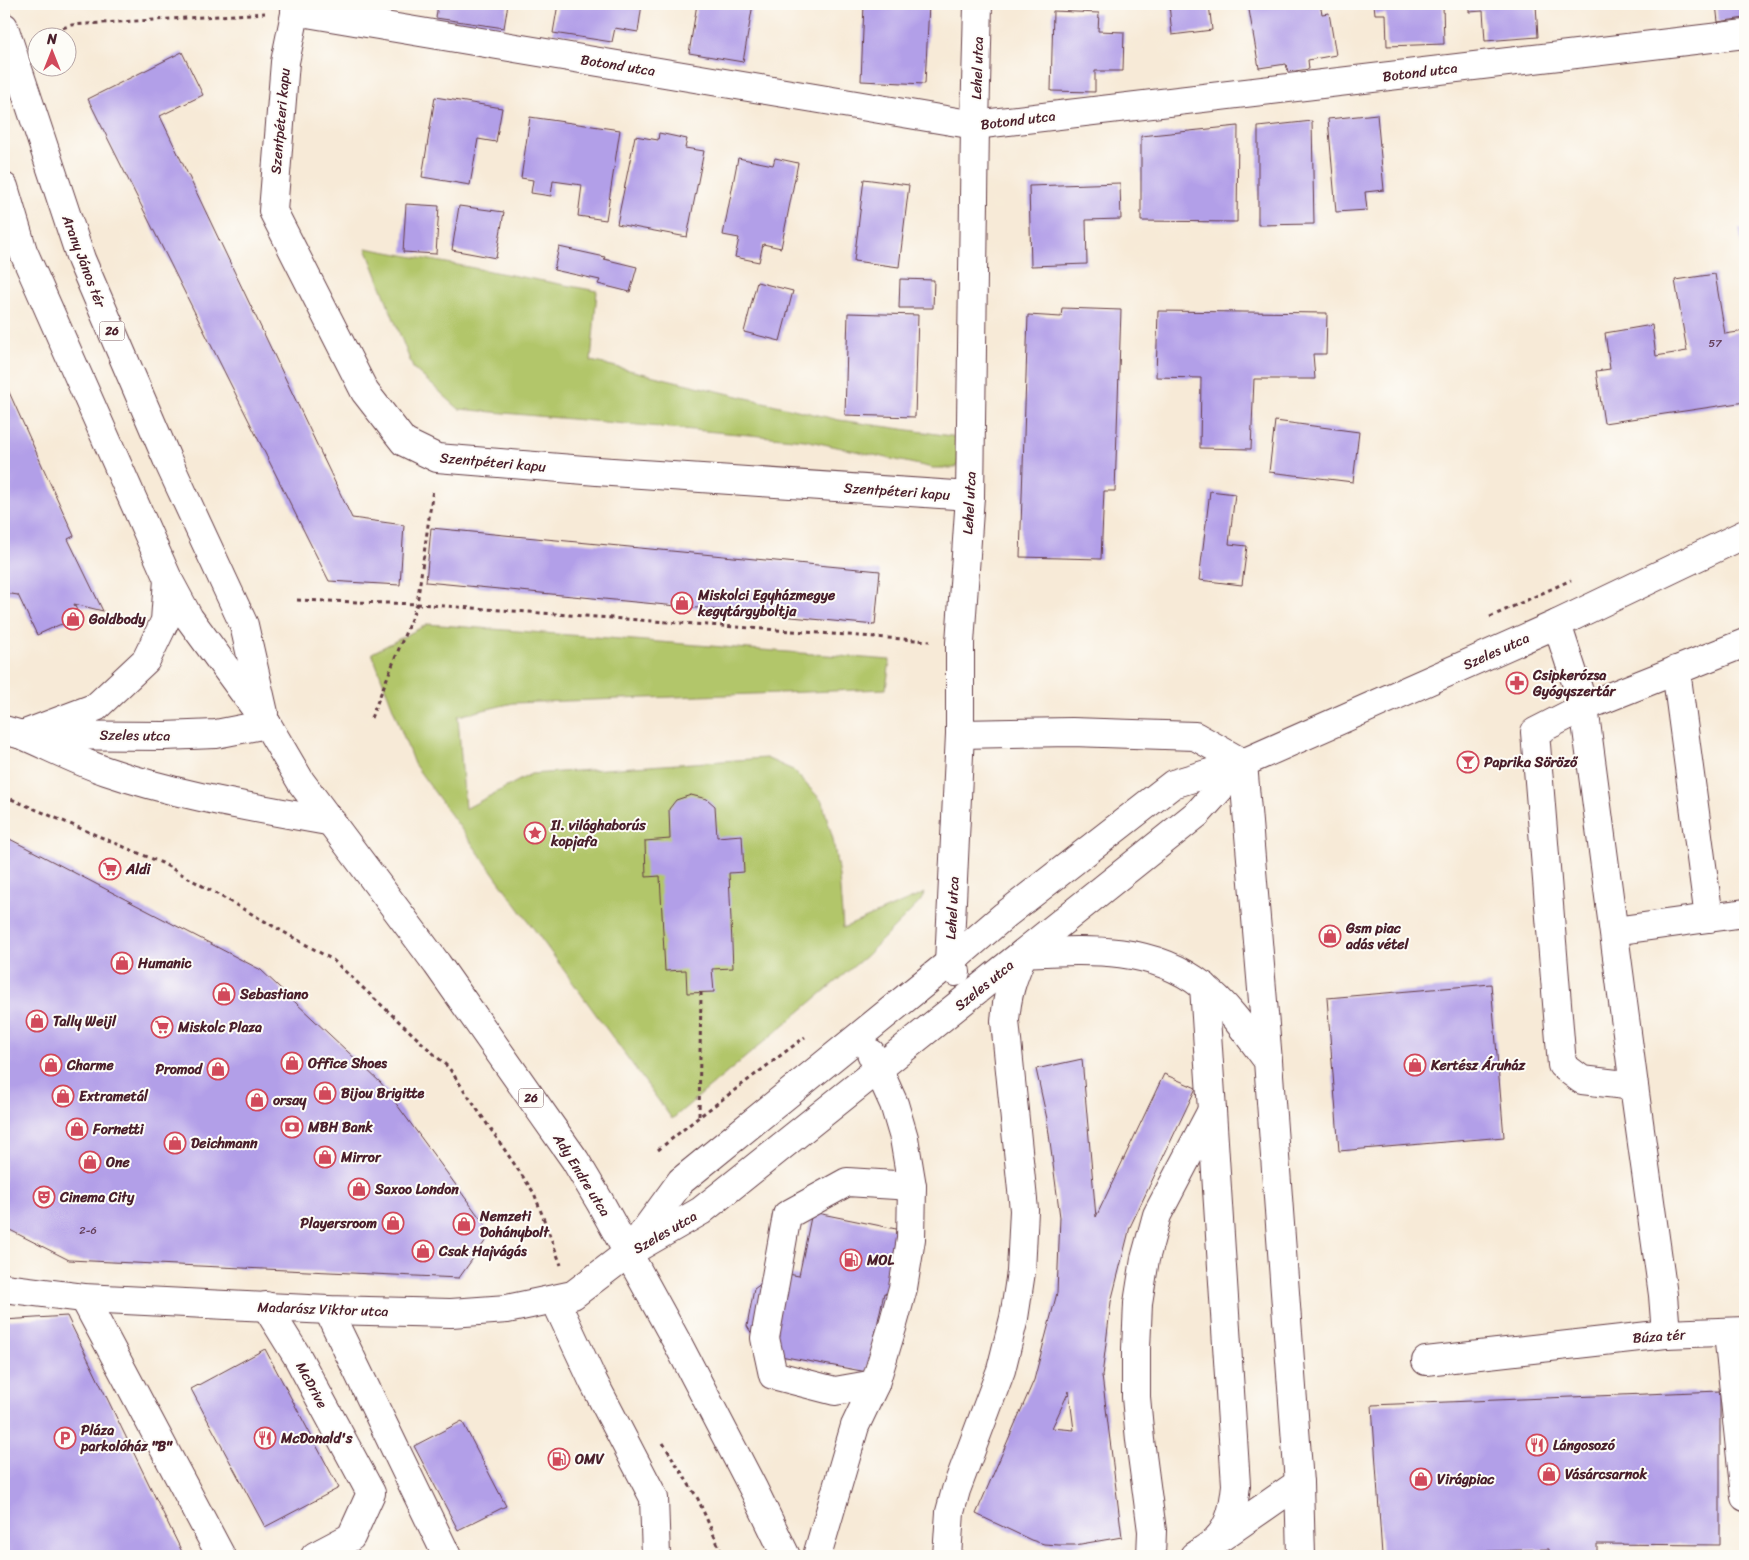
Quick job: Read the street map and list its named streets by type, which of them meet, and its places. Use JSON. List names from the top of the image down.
{
  "streets": {
    "street": [
      "Botond utca",
      "Lehel utca",
      "Szentpéteri kapu",
      "Arany János tér",
      "26",
      "Szeles utca",
      "Ady Endre utca",
      "Madarász Viktor utca",
      "Búza tér",
      "McDrive"
    ]
  },
  "crossings": [
    ["Botond utca", "Lehel utca"],
    ["Botond utca", "Szentpéteri kapu"],
    ["Lehel utca", "Szentpéteri kapu"],
    ["Lehel utca", "Szeles utca"],
    ["Arany János tér", "26"],
    ["Arany János tér", "Szeles utca"],
    ["26", "Szeles utca"],
    ["26", "Ady Endre utca"],
    ["Szeles utca", "Ady Endre utca"],
    ["Szeles utca", "Madarász Viktor utca"],
    ["Ady Endre utca", "Madarász Viktor utca"],
    ["Madarász Viktor utca", "McDrive"]
  ],
  "places": {
    "shop": [
      "Miskolci Egyházmegye kegytárgyboltja",
      "Goldbody",
      "Gsm piac adás vétel",
      "Humanic",
      "Sebastiano",
      "Tally Weijl",
      "Office Shoes",
      "Charme",
      "Kertész Áruház",
      "Promod",
      "Bijou Brigitte",
      "Extrametál",
      "orsay",
      "Fornetti",
      "Deichmann",
      "Mirror",
      "One",
      "Saxoo London",
      "Playersroom",
      "Nemzeti Dohánybolt",
      "Csak Hajvágás",
      "Vásárcsarnok",
      "Virágpiac"
    ],
    "pharmacy": ["Csipkerózsa Gyógyszertár"],
    "bar": ["Paprika Söröző"],
    "place": ["II. világhaborús kopjafa"],
    "supermarket": ["Aldi", "Miskolc Plaza"],
    "bank": ["MBH Bank"],
    "theatre": ["Cinema City"],
    "fuel station": ["MOL", "OMV"],
    "parking": ["Pláza parkolóház \"B\""],
    "restaurant": ["McDonald's", "Lángosozó"]
  },
  "house_numbers": ["57", "2-6"],
  "north": "top"
}
